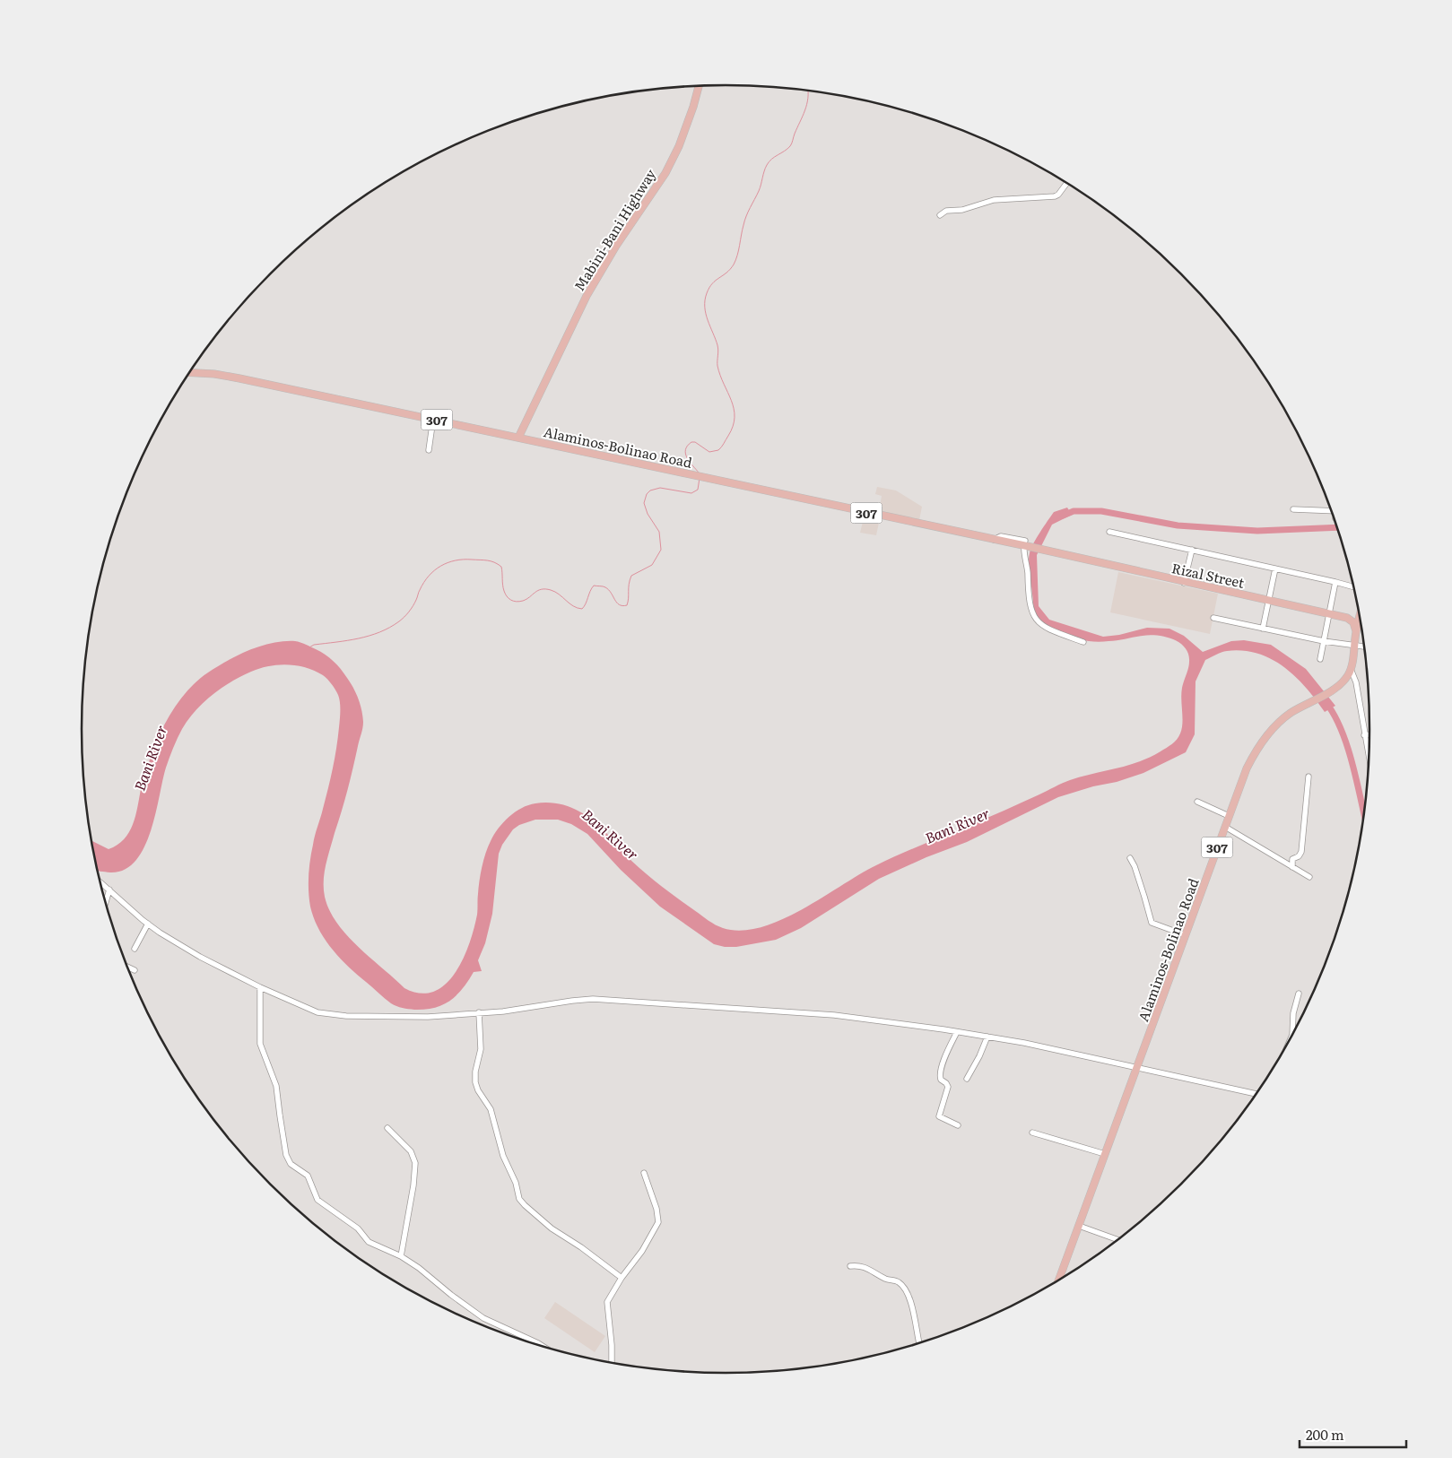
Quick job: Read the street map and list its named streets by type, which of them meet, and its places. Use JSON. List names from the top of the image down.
{
  "streets": {
    "main road": [
      "Mabini-Bani Highway",
      "307",
      "Alaminos-Bolinao Road",
      "Rizal Street"
    ]
  },
  "crossings": [
    ["Mabini-Bani Highway", "Alaminos-Bolinao Road"],
    ["Alaminos-Bolinao Road", "Rizal Street"]
  ],
  "water": ["Bani River"],
  "scale_bar": "200 m"
}
